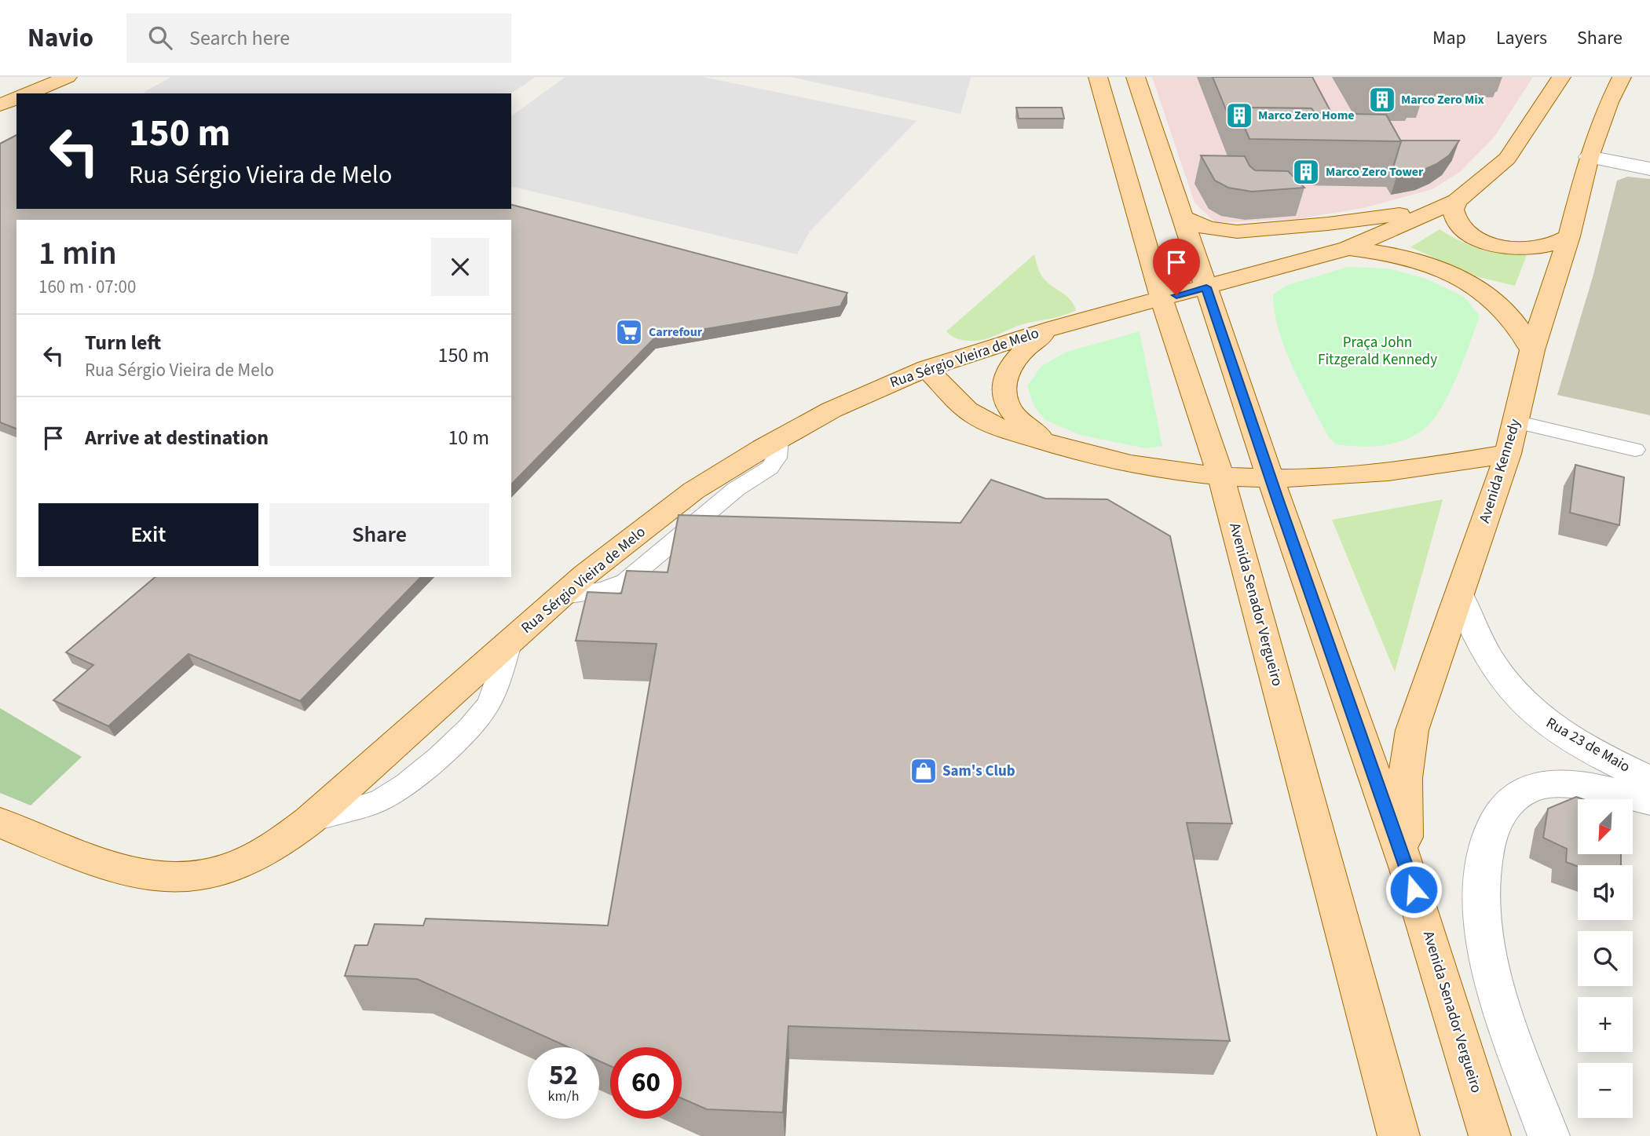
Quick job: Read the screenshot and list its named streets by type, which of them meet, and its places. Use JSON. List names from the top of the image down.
{
  "streets": {
    "main road": ["Rua Sérgio Vieira de Melo", "Avenida Kennedy", "Avenida Senador Vergueiro"],
    "street": ["Rua 23 de Maio"]
  },
  "crossings": [
    ["Rua Sérgio Vieira de Melo", "Avenida Senador Vergueiro"],
    ["Avenida Kennedy", "Avenida Senador Vergueiro"],
    ["Avenida Kennedy", "Rua 23 de Maio"]
  ],
  "parks": ["Praça John Fitzgerald Kennedy"],
  "places": {
    "building": ["Marco Zero Mix", "Marco Zero Home", "Marco Zero Tower"],
    "supermarket": ["Carrefour"],
    "shop": ["Sam's Club"]
  },
  "north": "bottom left",
  "page": {
    "header": "Navio",
    "search": "Search here",
    "nav": ["Map", "Layers", "Share"],
    "turn": ["150 m", "Rua Sérgio Vieira de Melo"],
    "heading": ["1 min", "160 m · 07:00"],
    "list": [
      {
        "name": "Turn left",
        "note": "Rua Sérgio Vieira de Melo",
        "value": "150 m"
      },
      {
        "name": "Arrive at destination",
        "value": "10 m"
      }
    ],
    "buttons": ["Exit", "Share"],
    "map_buttons": ["+", "−"],
    "speed": "52 km/h",
    "limit": "60"
  }
}
